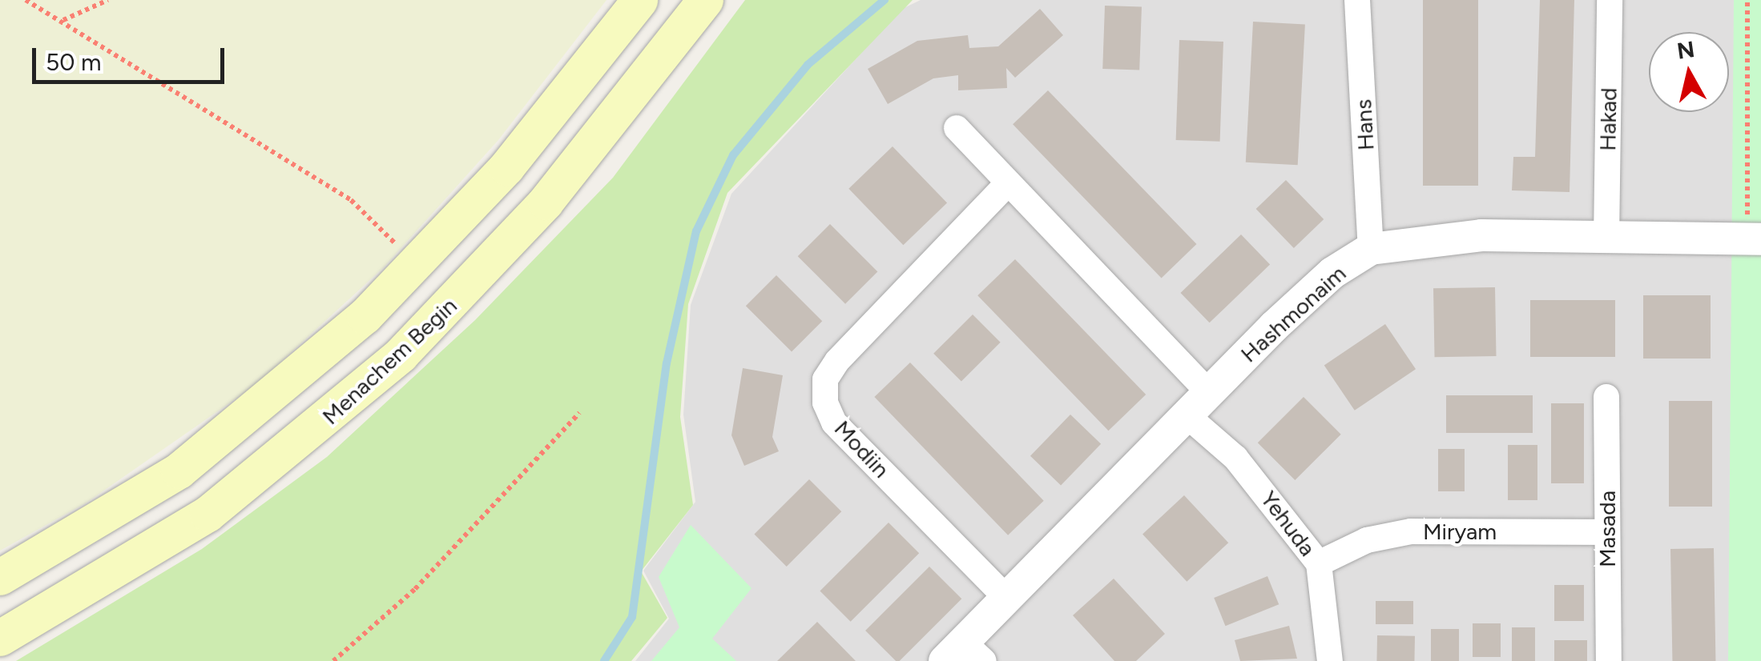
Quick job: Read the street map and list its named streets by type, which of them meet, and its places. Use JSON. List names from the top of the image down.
{
  "streets": {
    "main road": ["Menachem Begin"],
    "street": [
      "Hakad",
      "Hans",
      "Hashmonaim",
      "Modiin",
      "Yehuda",
      "Masada",
      "Miryam"
    ]
  },
  "crossings": [
    ["Hakad", "Hashmonaim"],
    ["Hans", "Hashmonaim"],
    ["Hashmonaim", "Modiin"],
    ["Hashmonaim", "Yehuda"],
    ["Yehuda", "Miryam"],
    ["Masada", "Miryam"]
  ],
  "scale_bar": "50 m",
  "north": "top"
}
